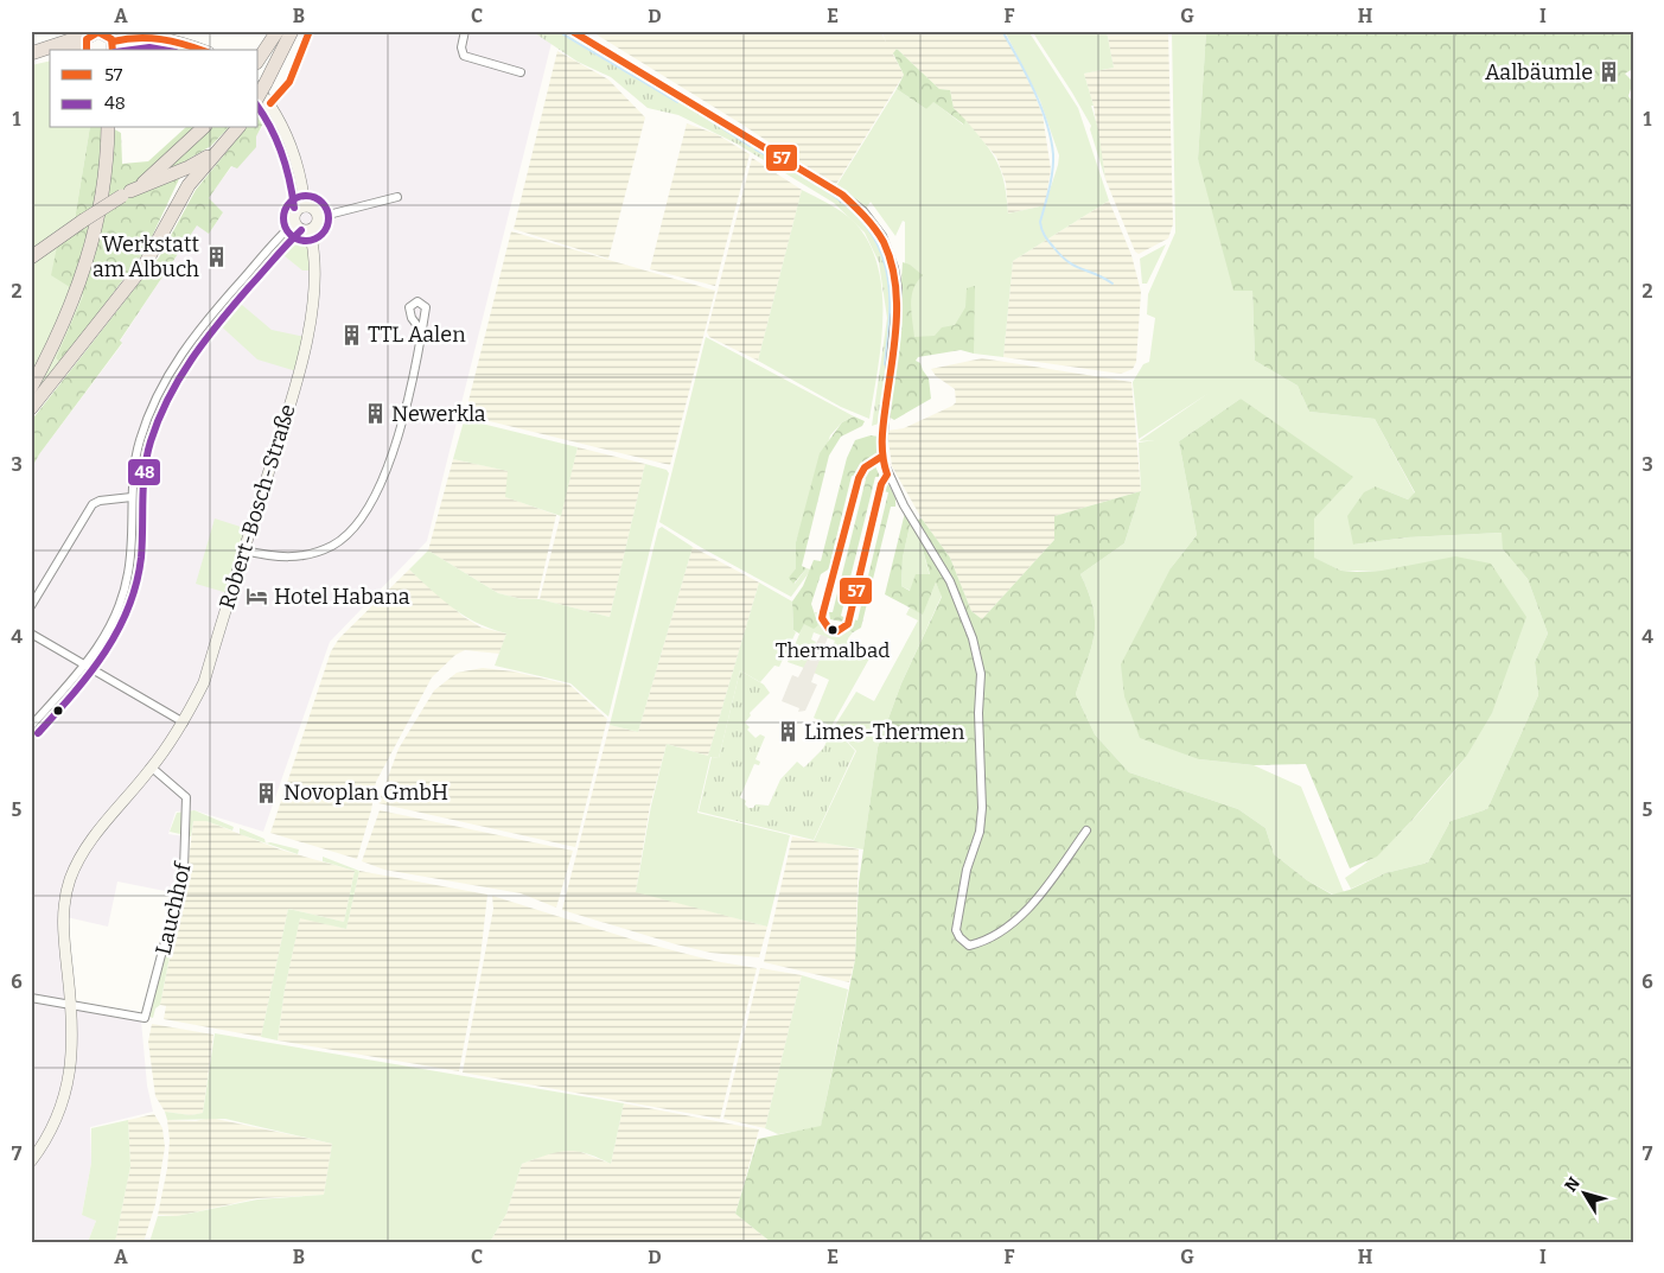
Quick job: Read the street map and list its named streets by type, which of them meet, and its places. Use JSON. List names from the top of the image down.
{
  "streets": {
    "street": ["Robert-Bosch-Straße", "Lauchhof"]
  },
  "crossings": [
    ["Robert-Bosch-Straße", "Lauchhof"]
  ],
  "places": {
    "building": [
      "Aalbäumle",
      "Werkstatt am Albuch",
      "TTL Aalen",
      "Newerkla",
      "Limes-Thermen",
      "Novoplan GmbH"
    ],
    "hotel": ["Hotel Habana"],
    "other": ["Thermalbad"]
  },
  "lines": ["transit line 57", "transit line 48"],
  "legend": ["57", "48"],
  "north": "top left",
  "grid": {
    "columns": [
      "A",
      "B",
      "C",
      "D",
      "E",
      "F",
      "G",
      "H",
      "I"
    ],
    "rows": [
      "1",
      "2",
      "3",
      "4",
      "5",
      "6",
      "7"
    ]
  }
}
